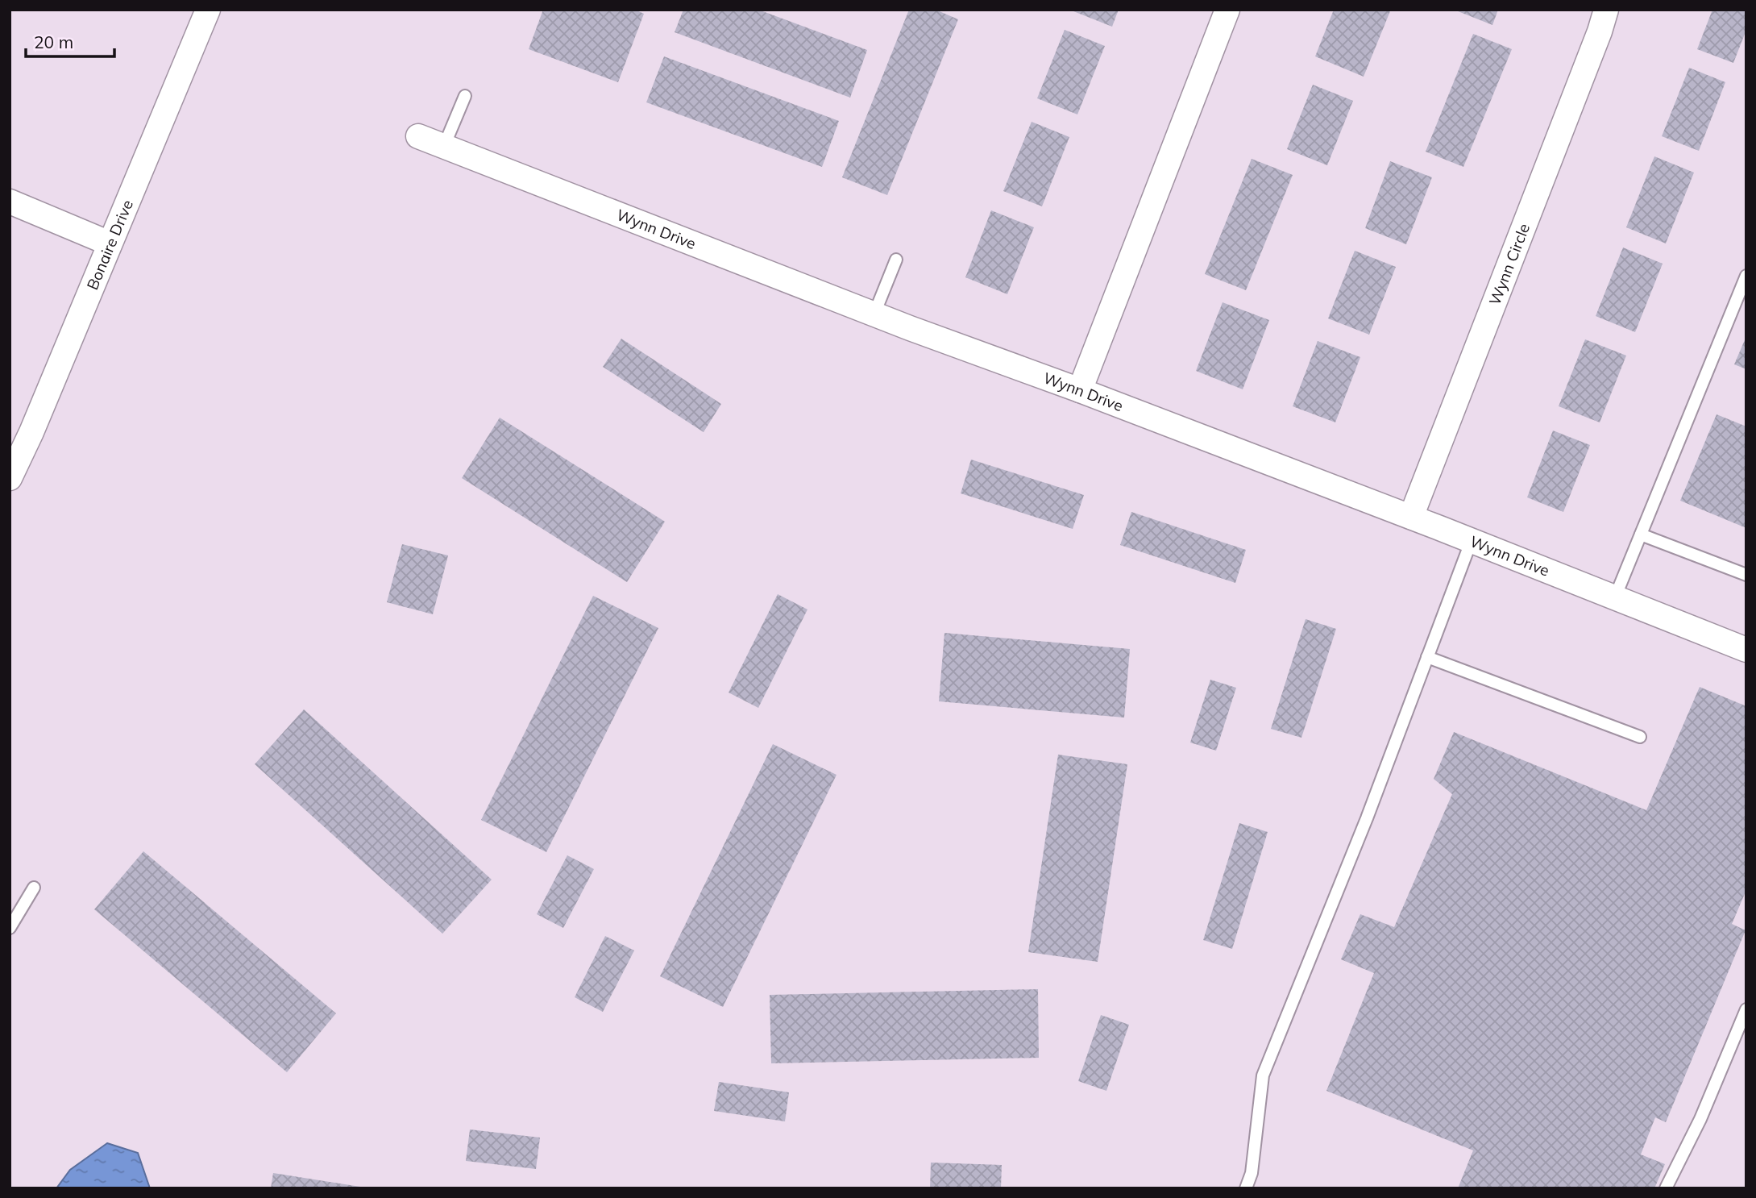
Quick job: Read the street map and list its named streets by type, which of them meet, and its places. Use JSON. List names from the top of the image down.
{
  "streets": {
    "street": ["Wynn Drive", "Bonaire Drive", "Wynn Circle"]
  },
  "crossings": [
    ["Wynn Drive", "Wynn Circle"]
  ],
  "scale_bar": "20 m"
}
